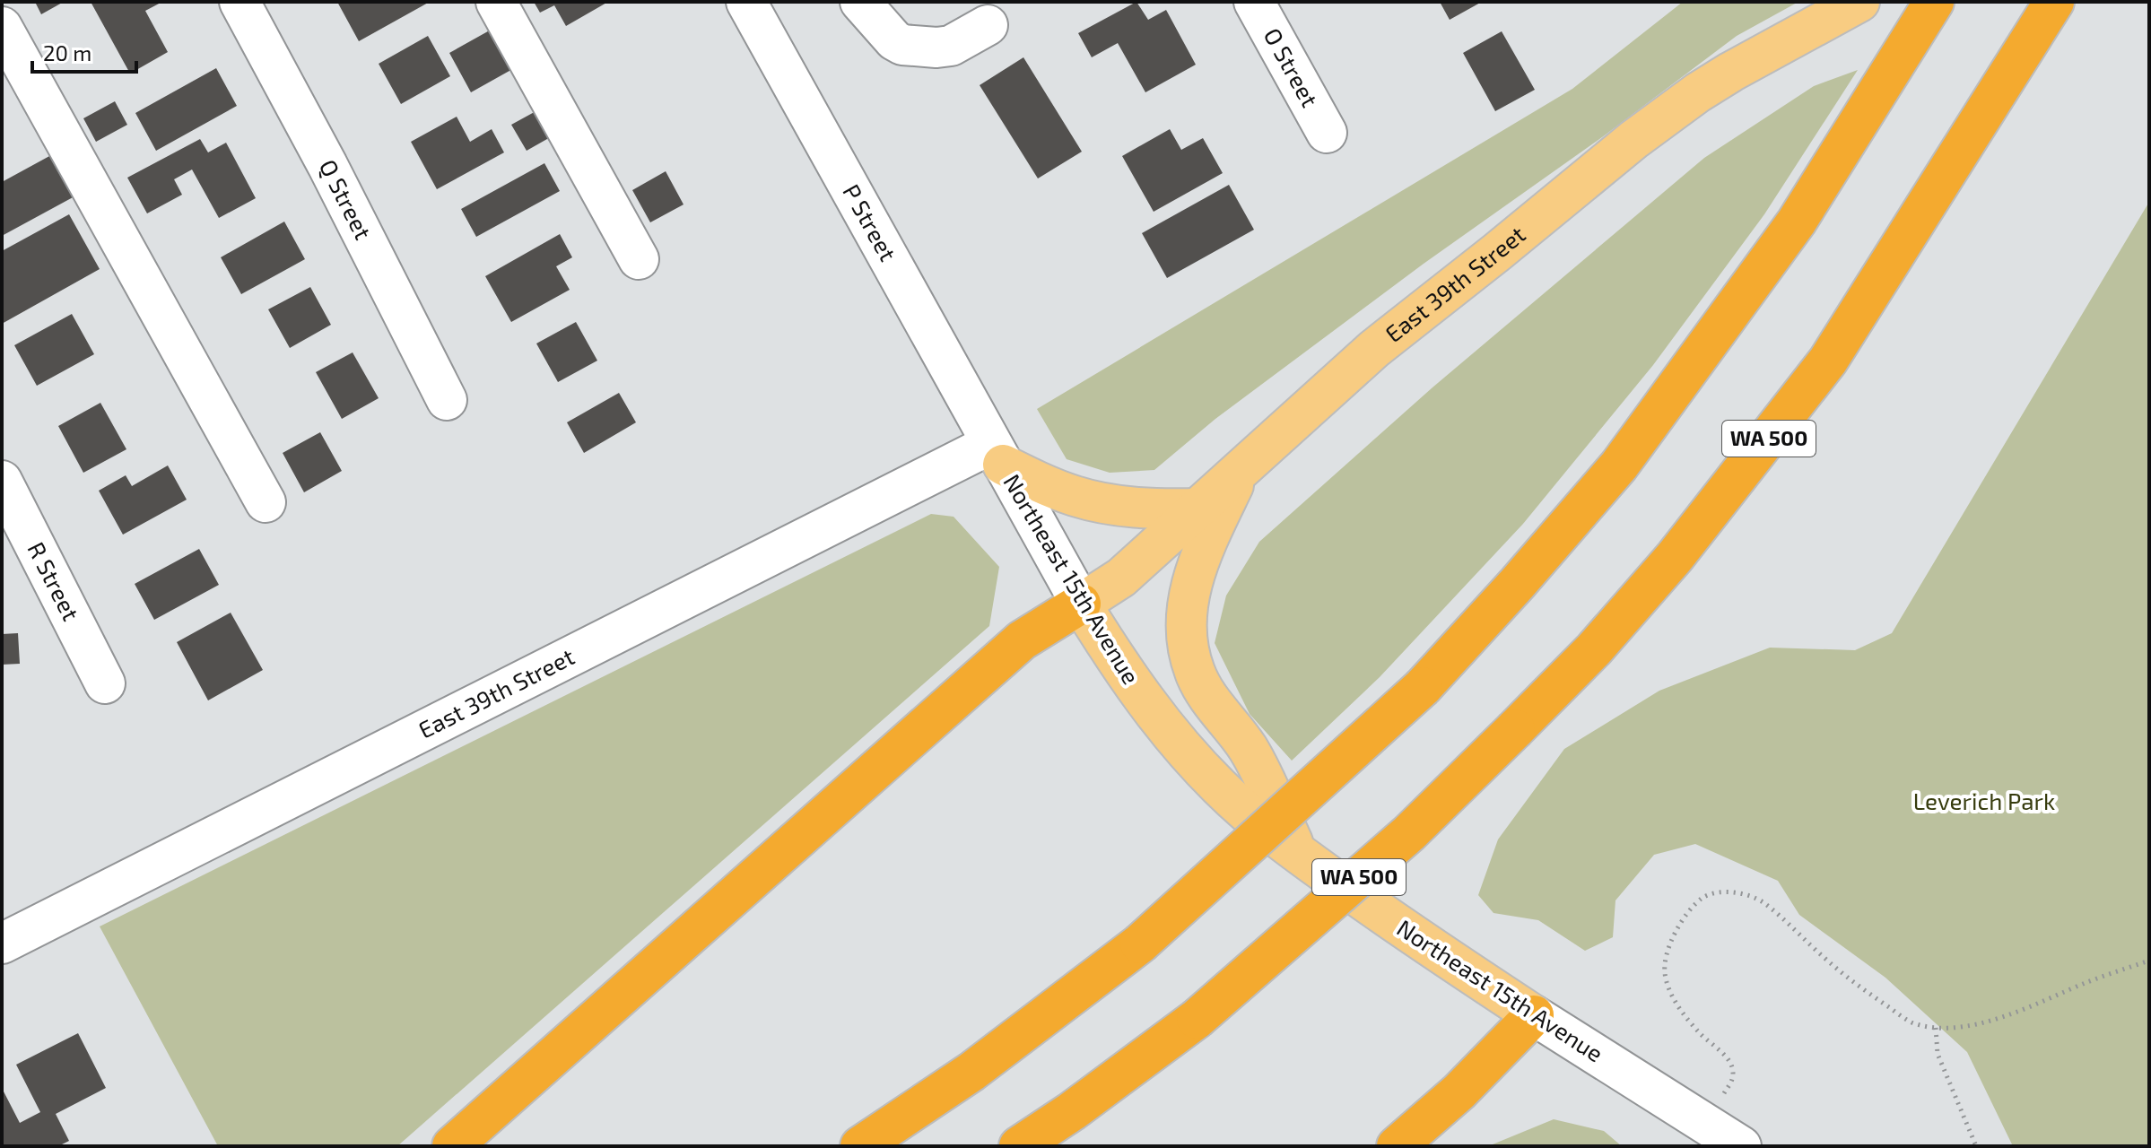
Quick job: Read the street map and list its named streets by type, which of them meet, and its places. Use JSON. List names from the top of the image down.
{
  "streets": {
    "highway": ["WA 500"],
    "main road": ["East 39th Street", "Northeast 15th Avenue"],
    "street": [
      "O Street",
      "Q Street",
      "P Street",
      "R Street"
    ]
  },
  "crossings": [
    ["P Street", "East 39th Street"],
    ["P Street", "Northeast 15th Avenue"],
    ["East 39th Street", "Northeast 15th Avenue"]
  ],
  "parks": ["Leverich Park"],
  "scale_bar": "20 m"
}
